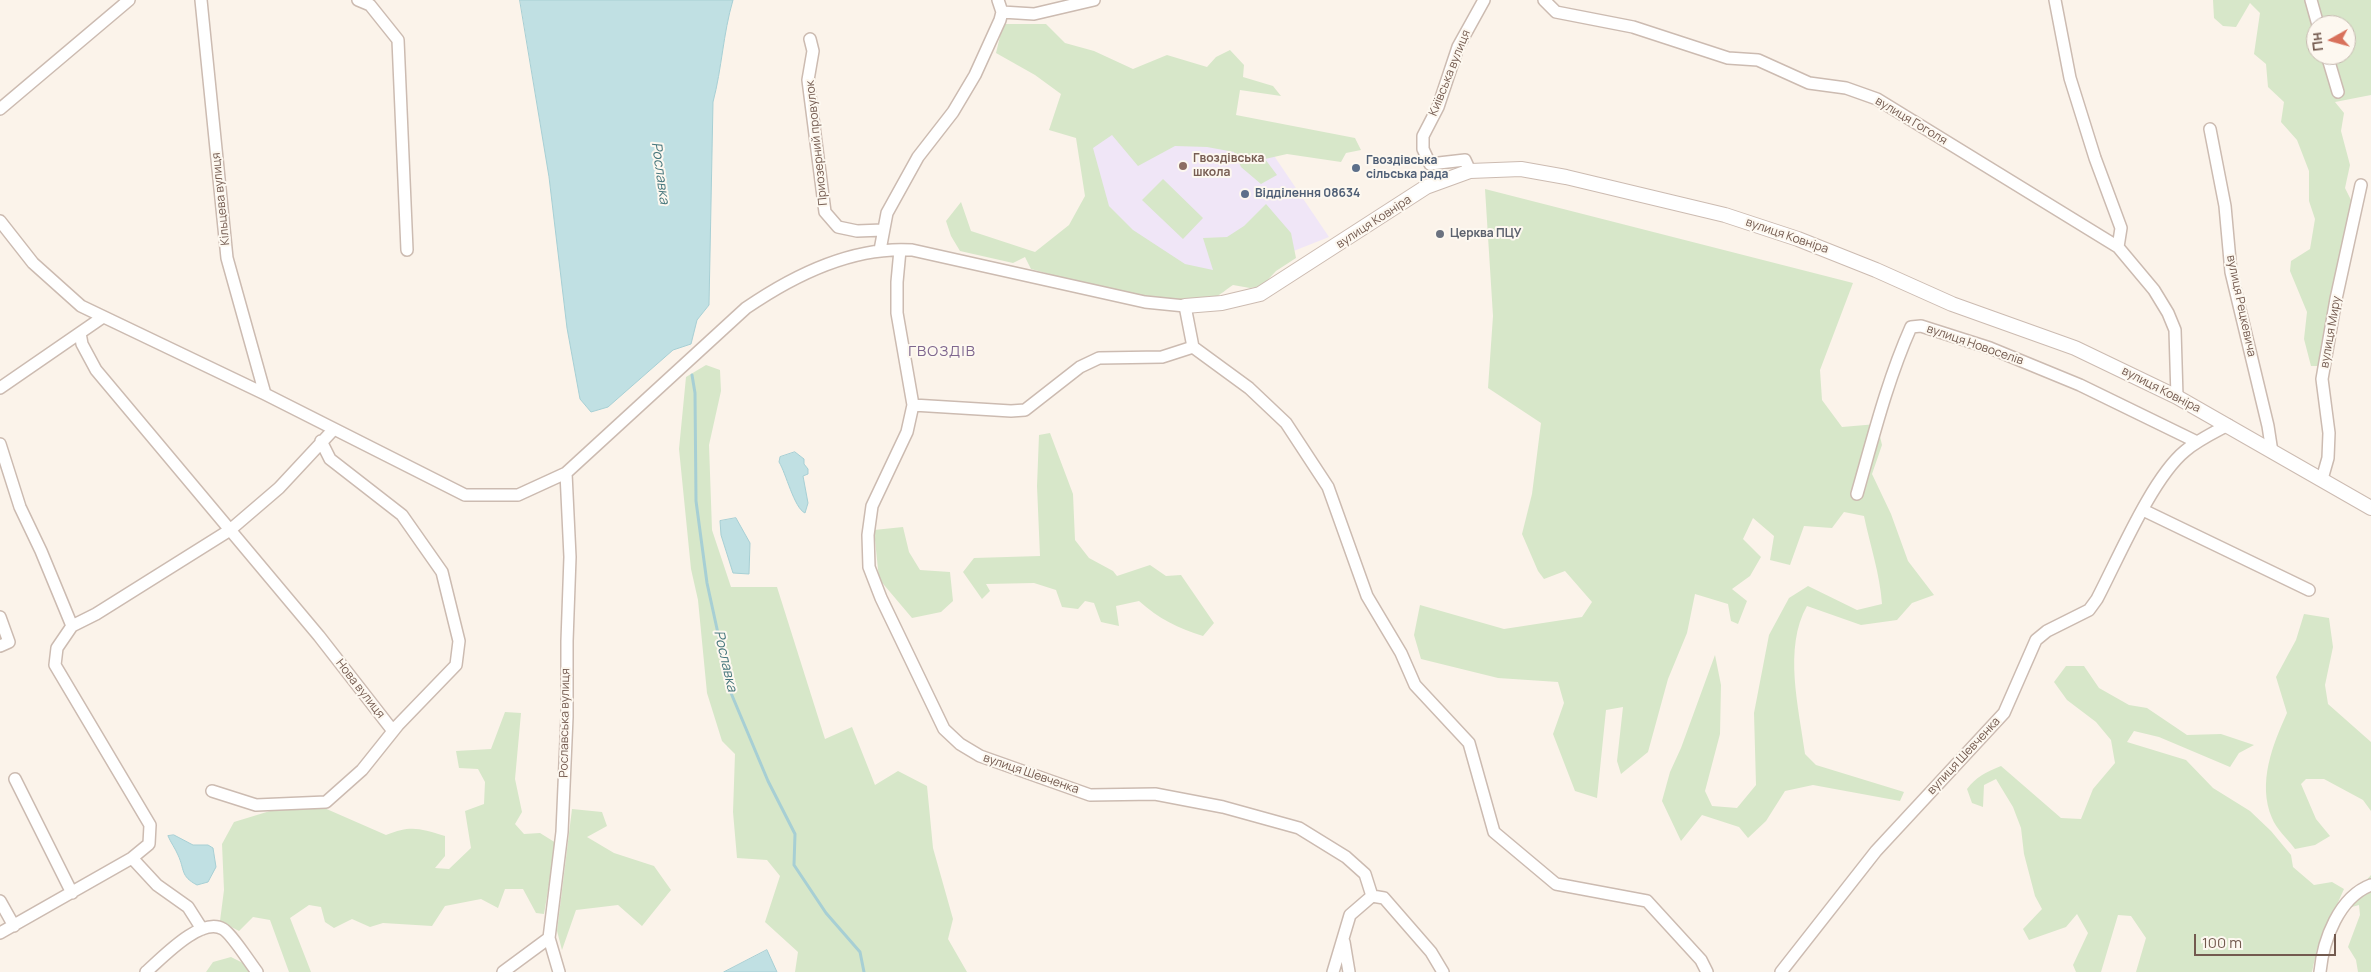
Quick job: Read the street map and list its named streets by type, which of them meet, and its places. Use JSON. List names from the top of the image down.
{
  "streets": {
    "street": [
      "Київська вулиця",
      "вулиця Гоголя",
      "Приозерний провулок",
      "Кільцева вулиця",
      "вулиця Ковніра",
      "вулиця Рецкевича",
      "вулиця Миру",
      "вулиця Новоселів",
      "Нова вулиця",
      "Рославська вулиця",
      "вулиця Шевченка"
    ]
  },
  "crossings": [
    ["Київська вулиця", "вулиця Ковніра"],
    ["вулиця Гоголя", "вулиця Ковніра"],
    ["вулиця Ковніра", "вулиця Рецкевича"],
    ["вулиця Ковніра", "вулиця Миру"],
    ["вулиця Ковніра", "вулиця Шевченка"],
    ["вулиця Новоселів", "вулиця Шевченка"]
  ],
  "districts": ["ГВОЗДІВ"],
  "water": ["Рославка"],
  "places": [
    "Гвоздівська школа",
    "Гвоздівська сільська рада",
    "Відділення 08634",
    "Церква ПЦУ"
  ],
  "scale_bar": "100 m",
  "north": "left"
}
